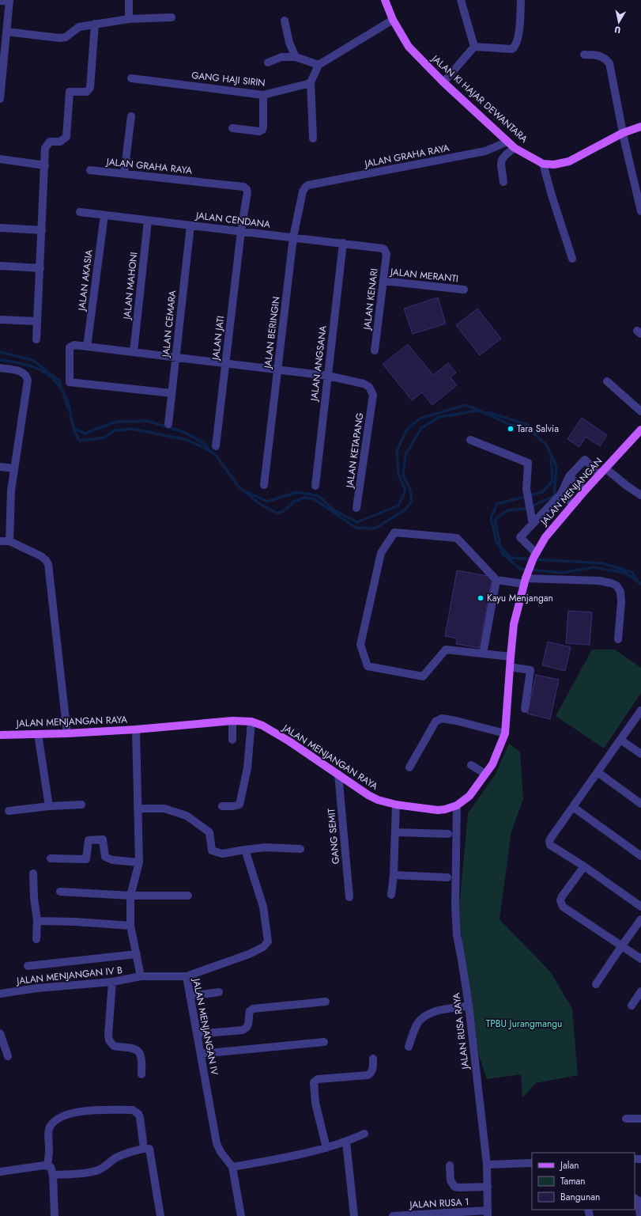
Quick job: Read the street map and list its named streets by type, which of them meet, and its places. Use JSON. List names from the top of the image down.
{
  "streets": {
    "main road": ["JALAN KI HAJAR DEWANTARA", "JALAN MENJANGAN", "JALAN MENJANGAN RAYA"],
    "street": [
      "GANG HAJI SIRIN",
      "JALAN GRAHA RAYA",
      "JALAN CENDANA",
      "JALAN MERANTI",
      "JALAN AKASIA",
      "JALAN MAHONI",
      "JALAN KENARI",
      "JALAN CEMARA",
      "JALAN BERINGIN",
      "JALAN JATI",
      "JALAN ANGSANA",
      "JALAN KETAPANG",
      "GANG SEMIT",
      "JALAN MENJANGAN IV B",
      "JALAN MENJANGAN IV",
      "JALAN RUSA RAYA",
      "JALAN RUSA 1"
    ]
  },
  "crossings": [
    ["JALAN KI HAJAR DEWANTARA", "JALAN GRAHA RAYA"],
    ["JALAN GRAHA RAYA", "JALAN BERINGIN"],
    ["JALAN GRAHA RAYA", "JALAN JATI"],
    ["JALAN CENDANA", "JALAN AKASIA"],
    ["JALAN CENDANA", "JALAN MAHONI"],
    ["JALAN CENDANA", "JALAN KENARI"],
    ["JALAN CENDANA", "JALAN CEMARA"],
    ["JALAN CENDANA", "JALAN BERINGIN"],
    ["JALAN CENDANA", "JALAN JATI"],
    ["JALAN CENDANA", "JALAN ANGSANA"],
    ["JALAN MERANTI", "JALAN KENARI"],
    ["JALAN ANGSANA", "JALAN KETAPANG"],
    ["JALAN MENJANGAN", "JALAN MENJANGAN RAYA"],
    ["JALAN MENJANGAN RAYA", "GANG SEMIT"],
    ["JALAN MENJANGAN RAYA", "JALAN RUSA RAYA"],
    ["JALAN MENJANGAN IV B", "JALAN MENJANGAN IV"],
    ["JALAN RUSA RAYA", "JALAN RUSA 1"]
  ],
  "parks": ["TPBU Jurangmangu"],
  "places": ["Tara Salvia", "Kayu Menjangan"],
  "legend": ["Jalan", "Taman", "Bangunan"],
  "north": "bottom"
}
